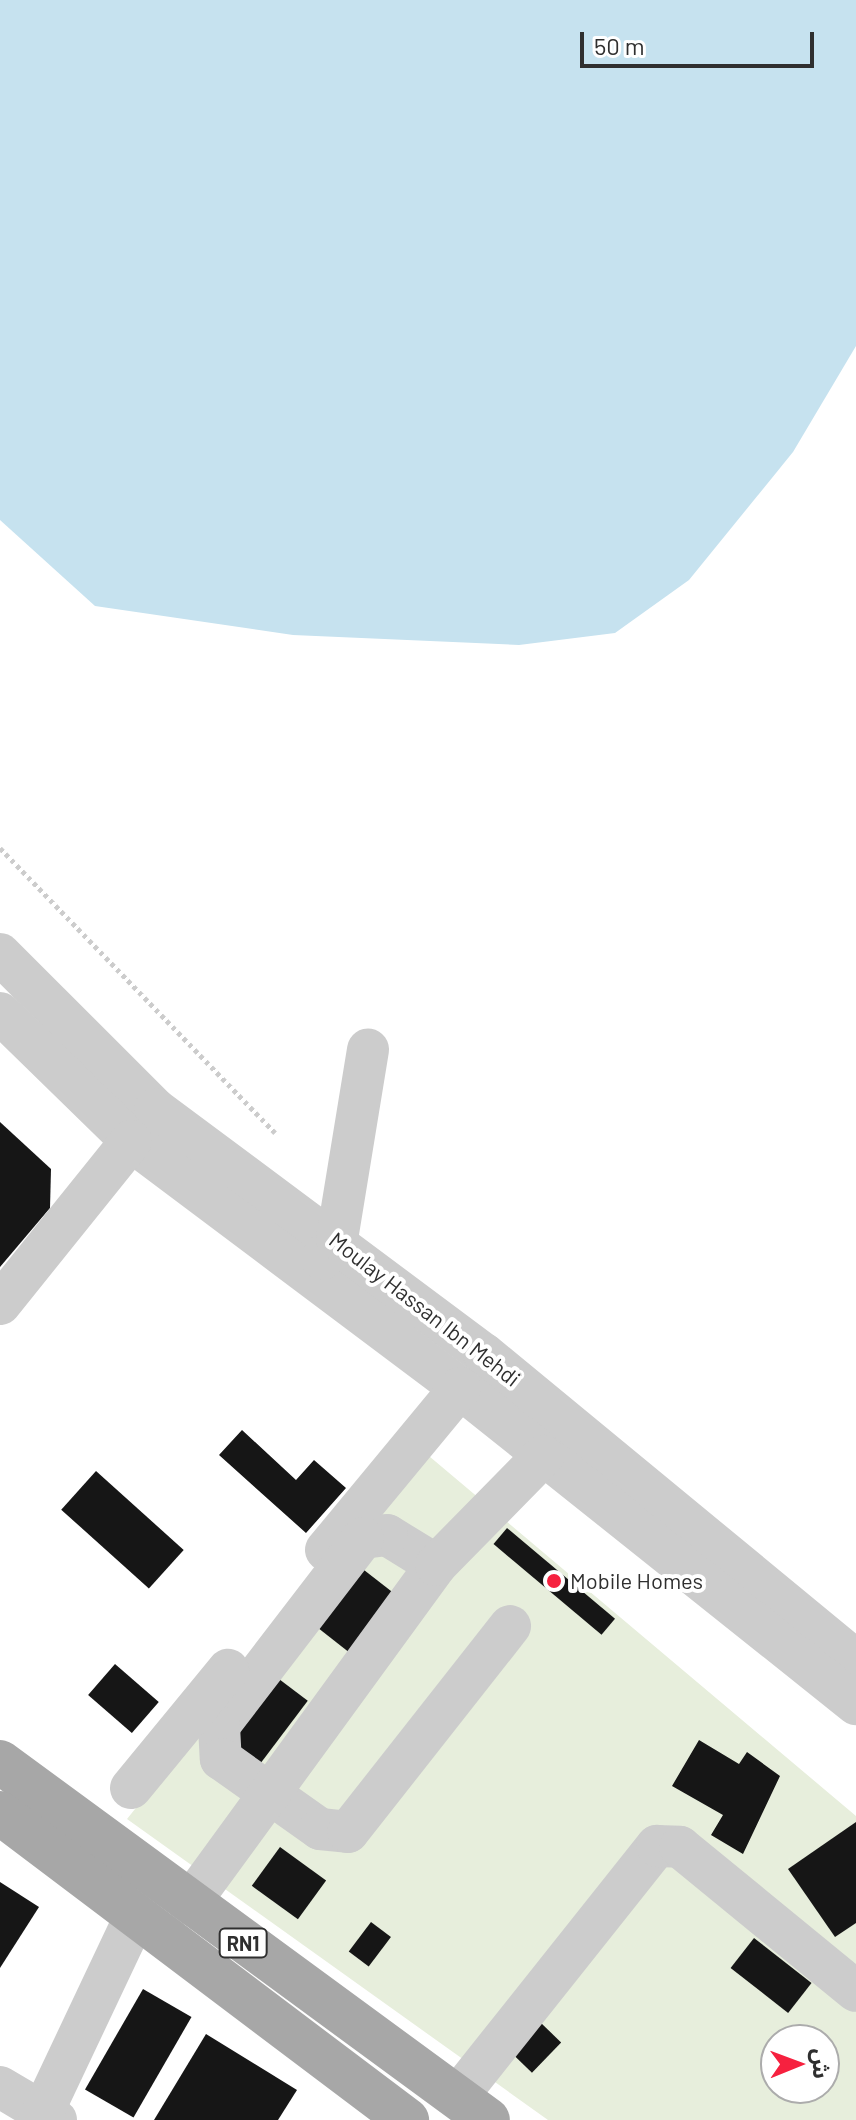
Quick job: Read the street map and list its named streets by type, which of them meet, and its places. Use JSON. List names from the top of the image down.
{
  "streets": {
    "main road": ["RN1"],
    "street": ["Moulay Hassan Ibn Mehdi"]
  },
  "places": ["Mobile Homes"],
  "scale_bar": "50 m",
  "north": "right"
}
